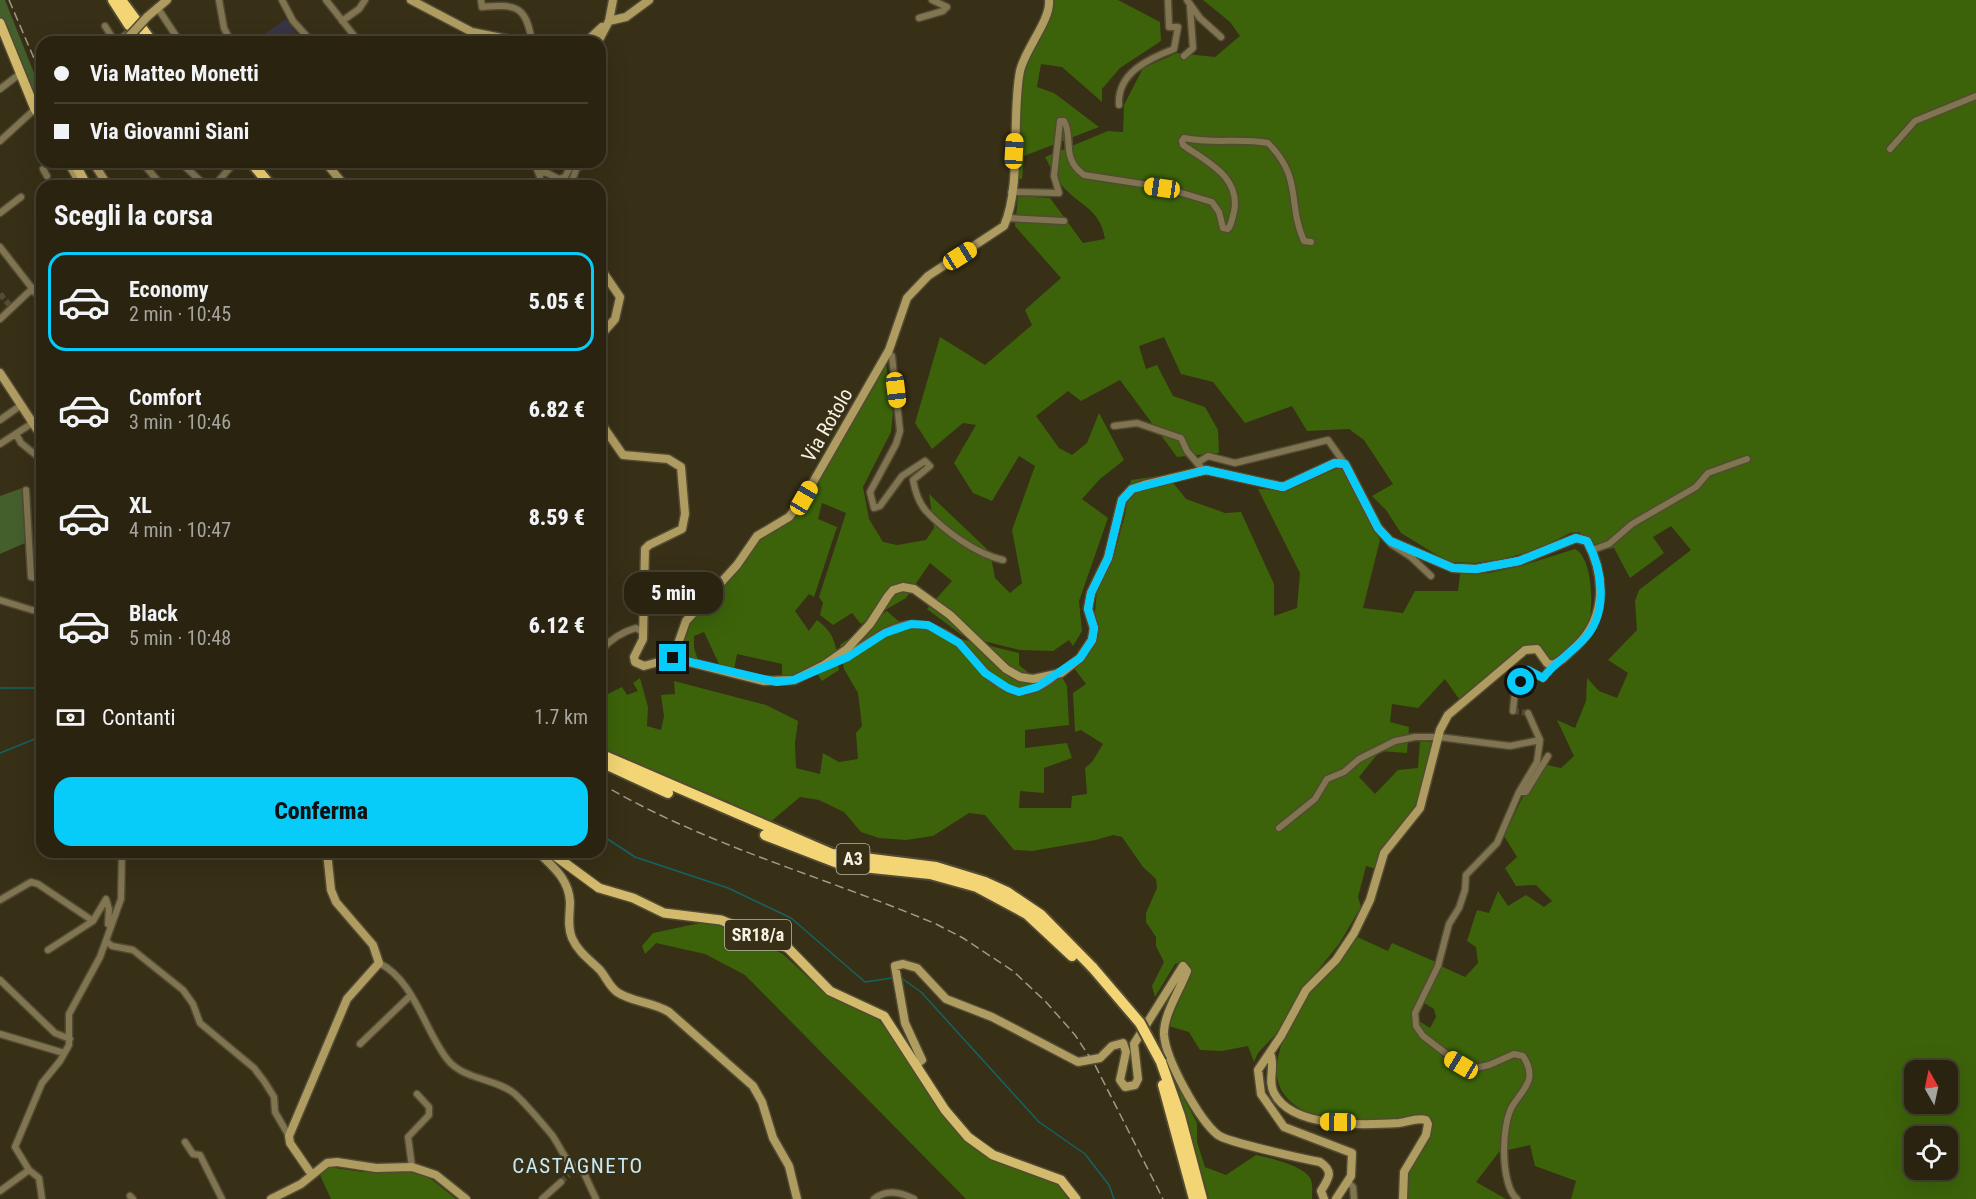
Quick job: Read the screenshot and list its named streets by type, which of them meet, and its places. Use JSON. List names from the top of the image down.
{
  "streets": {
    "highway": ["A3"],
    "main road": ["SR18/a"],
    "street": ["Via Rotolo"]
  },
  "districts": ["CASTAGNETO"],
  "north": "top",
  "page": {
    "banner": ["Via Matteo Monetti", "Via Giovanni Siani"],
    "heading": "Scegli la corsa",
    "list": [
      {
        "name": "Economy",
        "note": "2 min · 10:45",
        "value": "5.05 €"
      },
      {
        "name": "Comfort",
        "note": "3 min · 10:46",
        "value": "6.82 €"
      },
      {
        "name": "XL",
        "note": "4 min · 10:47",
        "value": "8.59 €"
      },
      {
        "name": "Black",
        "note": "5 min · 10:48",
        "value": "6.12 €"
      }
    ],
    "bubble": "5 min",
    "pay": ["Contanti", "1.7 km"],
    "buttons": "Conferma"
  }
}
